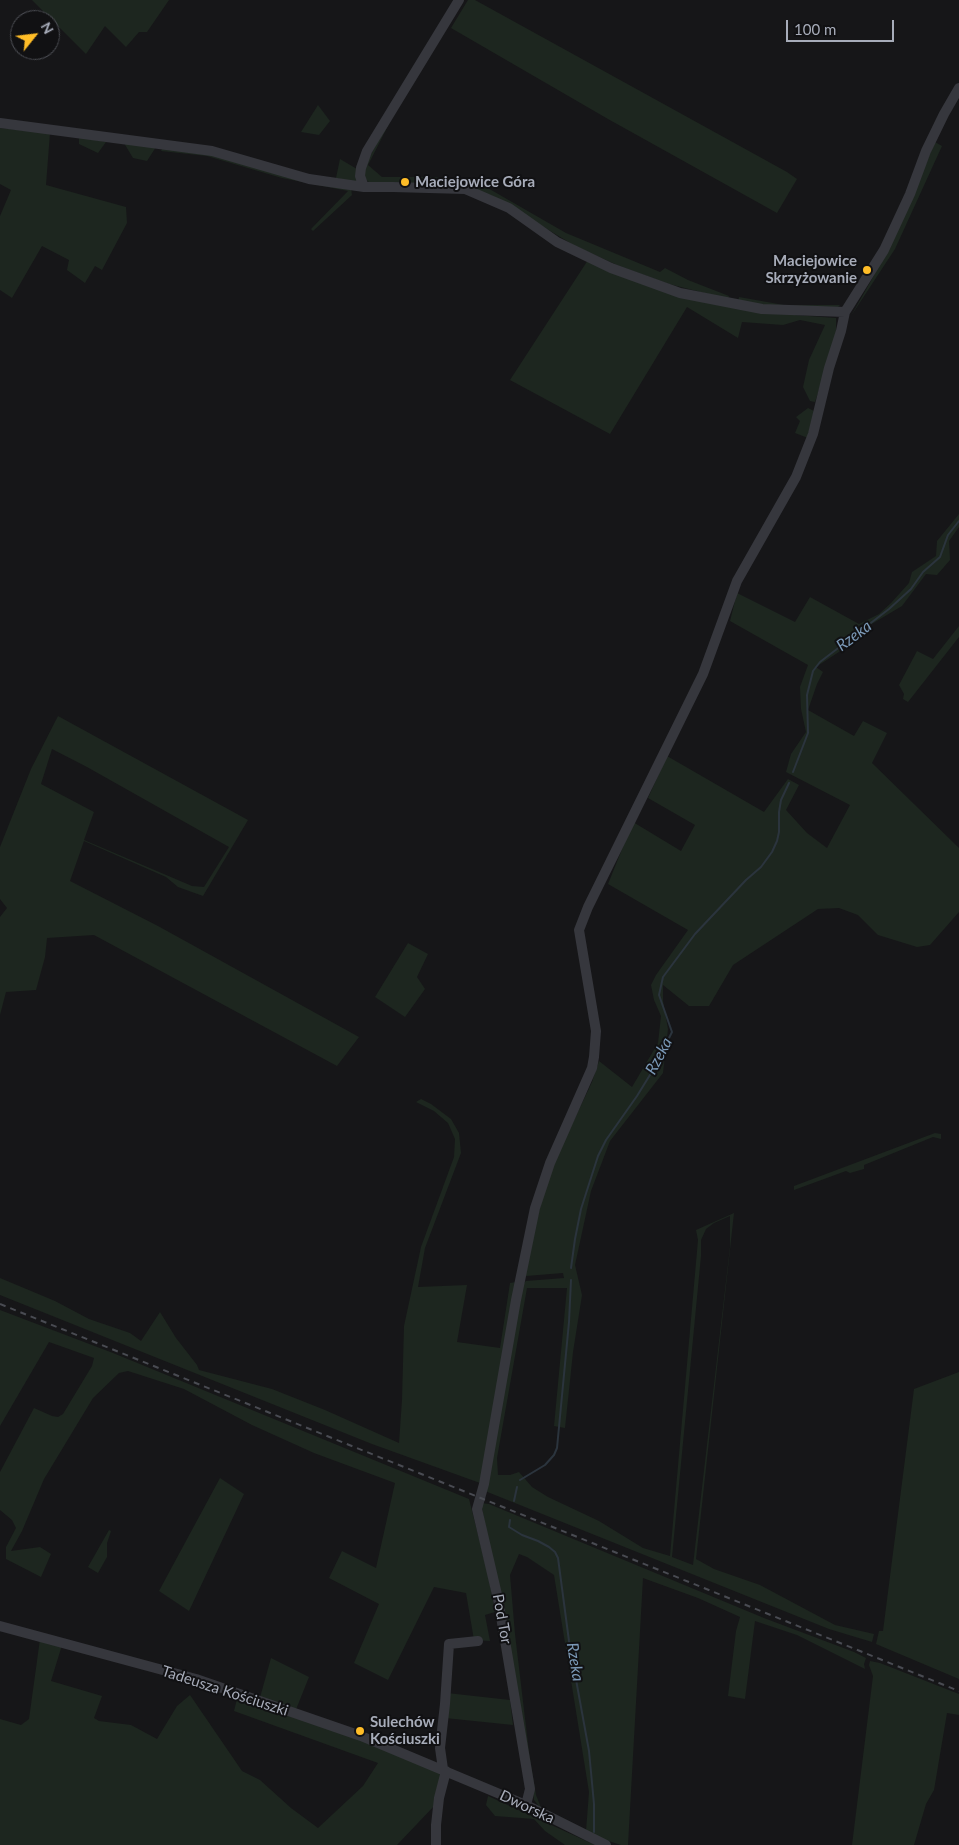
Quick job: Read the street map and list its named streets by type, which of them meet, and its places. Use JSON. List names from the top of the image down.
{
  "streets": {
    "street": ["Pod Tor", "Tadeusza Kościuszki", "Dworska"]
  },
  "crossings": [
    ["Pod Tor", "Dworska"],
    ["Tadeusza Kościuszki", "Dworska"]
  ],
  "water": ["Rzeka"],
  "places": ["Maciejowice Góra", "Maciejowice Skrzyżowanie", "Sulechów Kościuszki"],
  "scale_bar": "100 m",
  "north": "top right"
}
